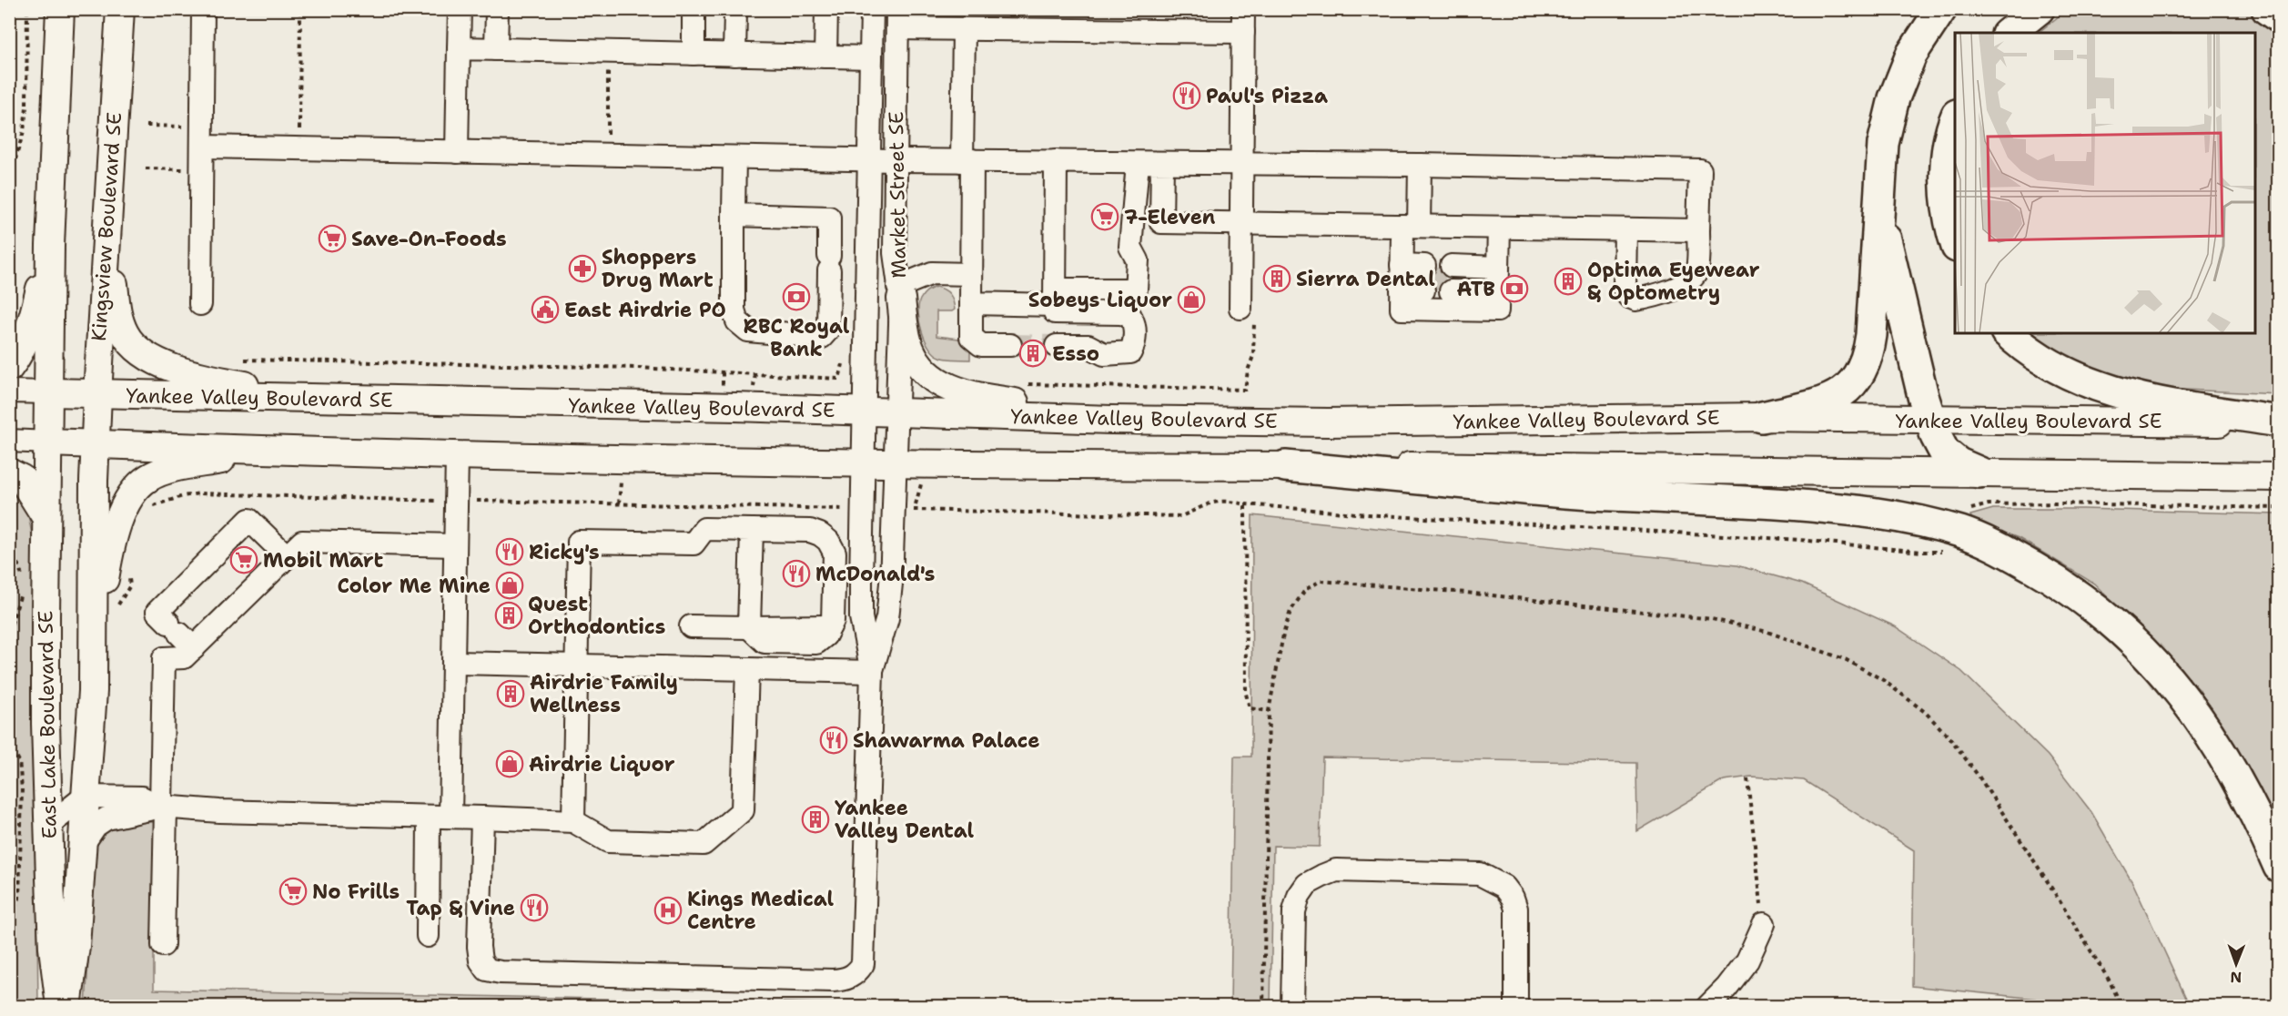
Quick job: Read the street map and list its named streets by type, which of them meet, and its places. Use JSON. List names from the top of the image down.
{
  "streets": {
    "main road": ["Kingsview Boulevard SE", "Yankee Valley Boulevard SE", "East Lake Boulevard SE"],
    "street": ["Market Street SE"]
  },
  "crossings": [
    ["Market Street SE", "Yankee Valley Boulevard SE"],
    ["Kingsview Boulevard SE", "Yankee Valley Boulevard SE"],
    ["Kingsview Boulevard SE", "East Lake Boulevard SE"]
  ],
  "places": {
    "restaurant": [
      "Paul's Pizza",
      "Ricky's",
      "McDonald's",
      "Shawarma Palace",
      "Tap & Vine"
    ],
    "supermarket": [
      "7-Eleven",
      "Save-On-Foods",
      "Mobil Mart",
      "No Frills"
    ],
    "pharmacy": ["Shoppers Drug Mart"],
    "building": [
      "Sierra Dental",
      "Optima Eyewear & Optometry",
      "Esso",
      "Quest Orthodontics",
      "Airdrie Family Wellness",
      "Yankee Valley Dental"
    ],
    "bank": ["ATB", "RBC Royal Bank"],
    "shop": ["Sobeys Liquor", "Color Me Mine", "Airdrie Liquor"],
    "public building": ["East Airdrie PO"],
    "hospital": ["Kings Medical Centre"]
  },
  "north": "bottom"
}
